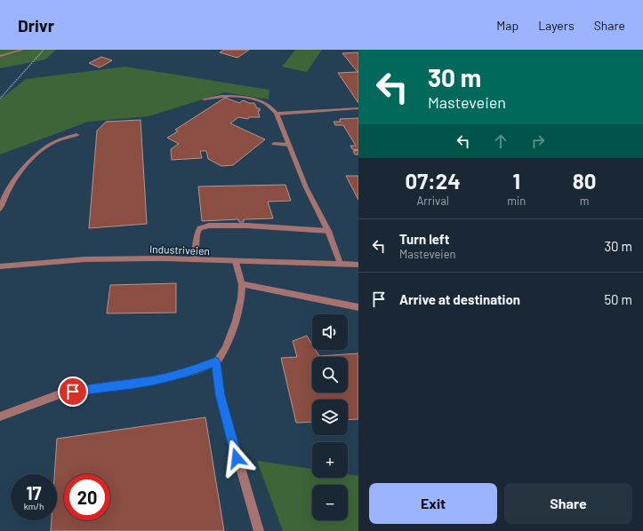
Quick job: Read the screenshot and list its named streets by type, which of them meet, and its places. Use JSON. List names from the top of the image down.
{
  "streets": {
    "street": ["Industriveien"]
  },
  "page": {
    "header": "Drivr",
    "nav": ["Map", "Layers", "Share"],
    "turn": ["30 m", "Masteveien"],
    "eta": [
      "07:24",
      "Arrival",
      "1",
      "min",
      "80",
      "m"
    ],
    "list": [
      {
        "name": "Turn left",
        "note": "Masteveien",
        "value": "30 m"
      },
      {
        "name": "Arrive at destination",
        "value": "50 m"
      }
    ],
    "map_buttons": ["+", "−"],
    "speed": "17 km/h",
    "limit": "20",
    "buttons": ["Exit", "Share"]
  }
}
